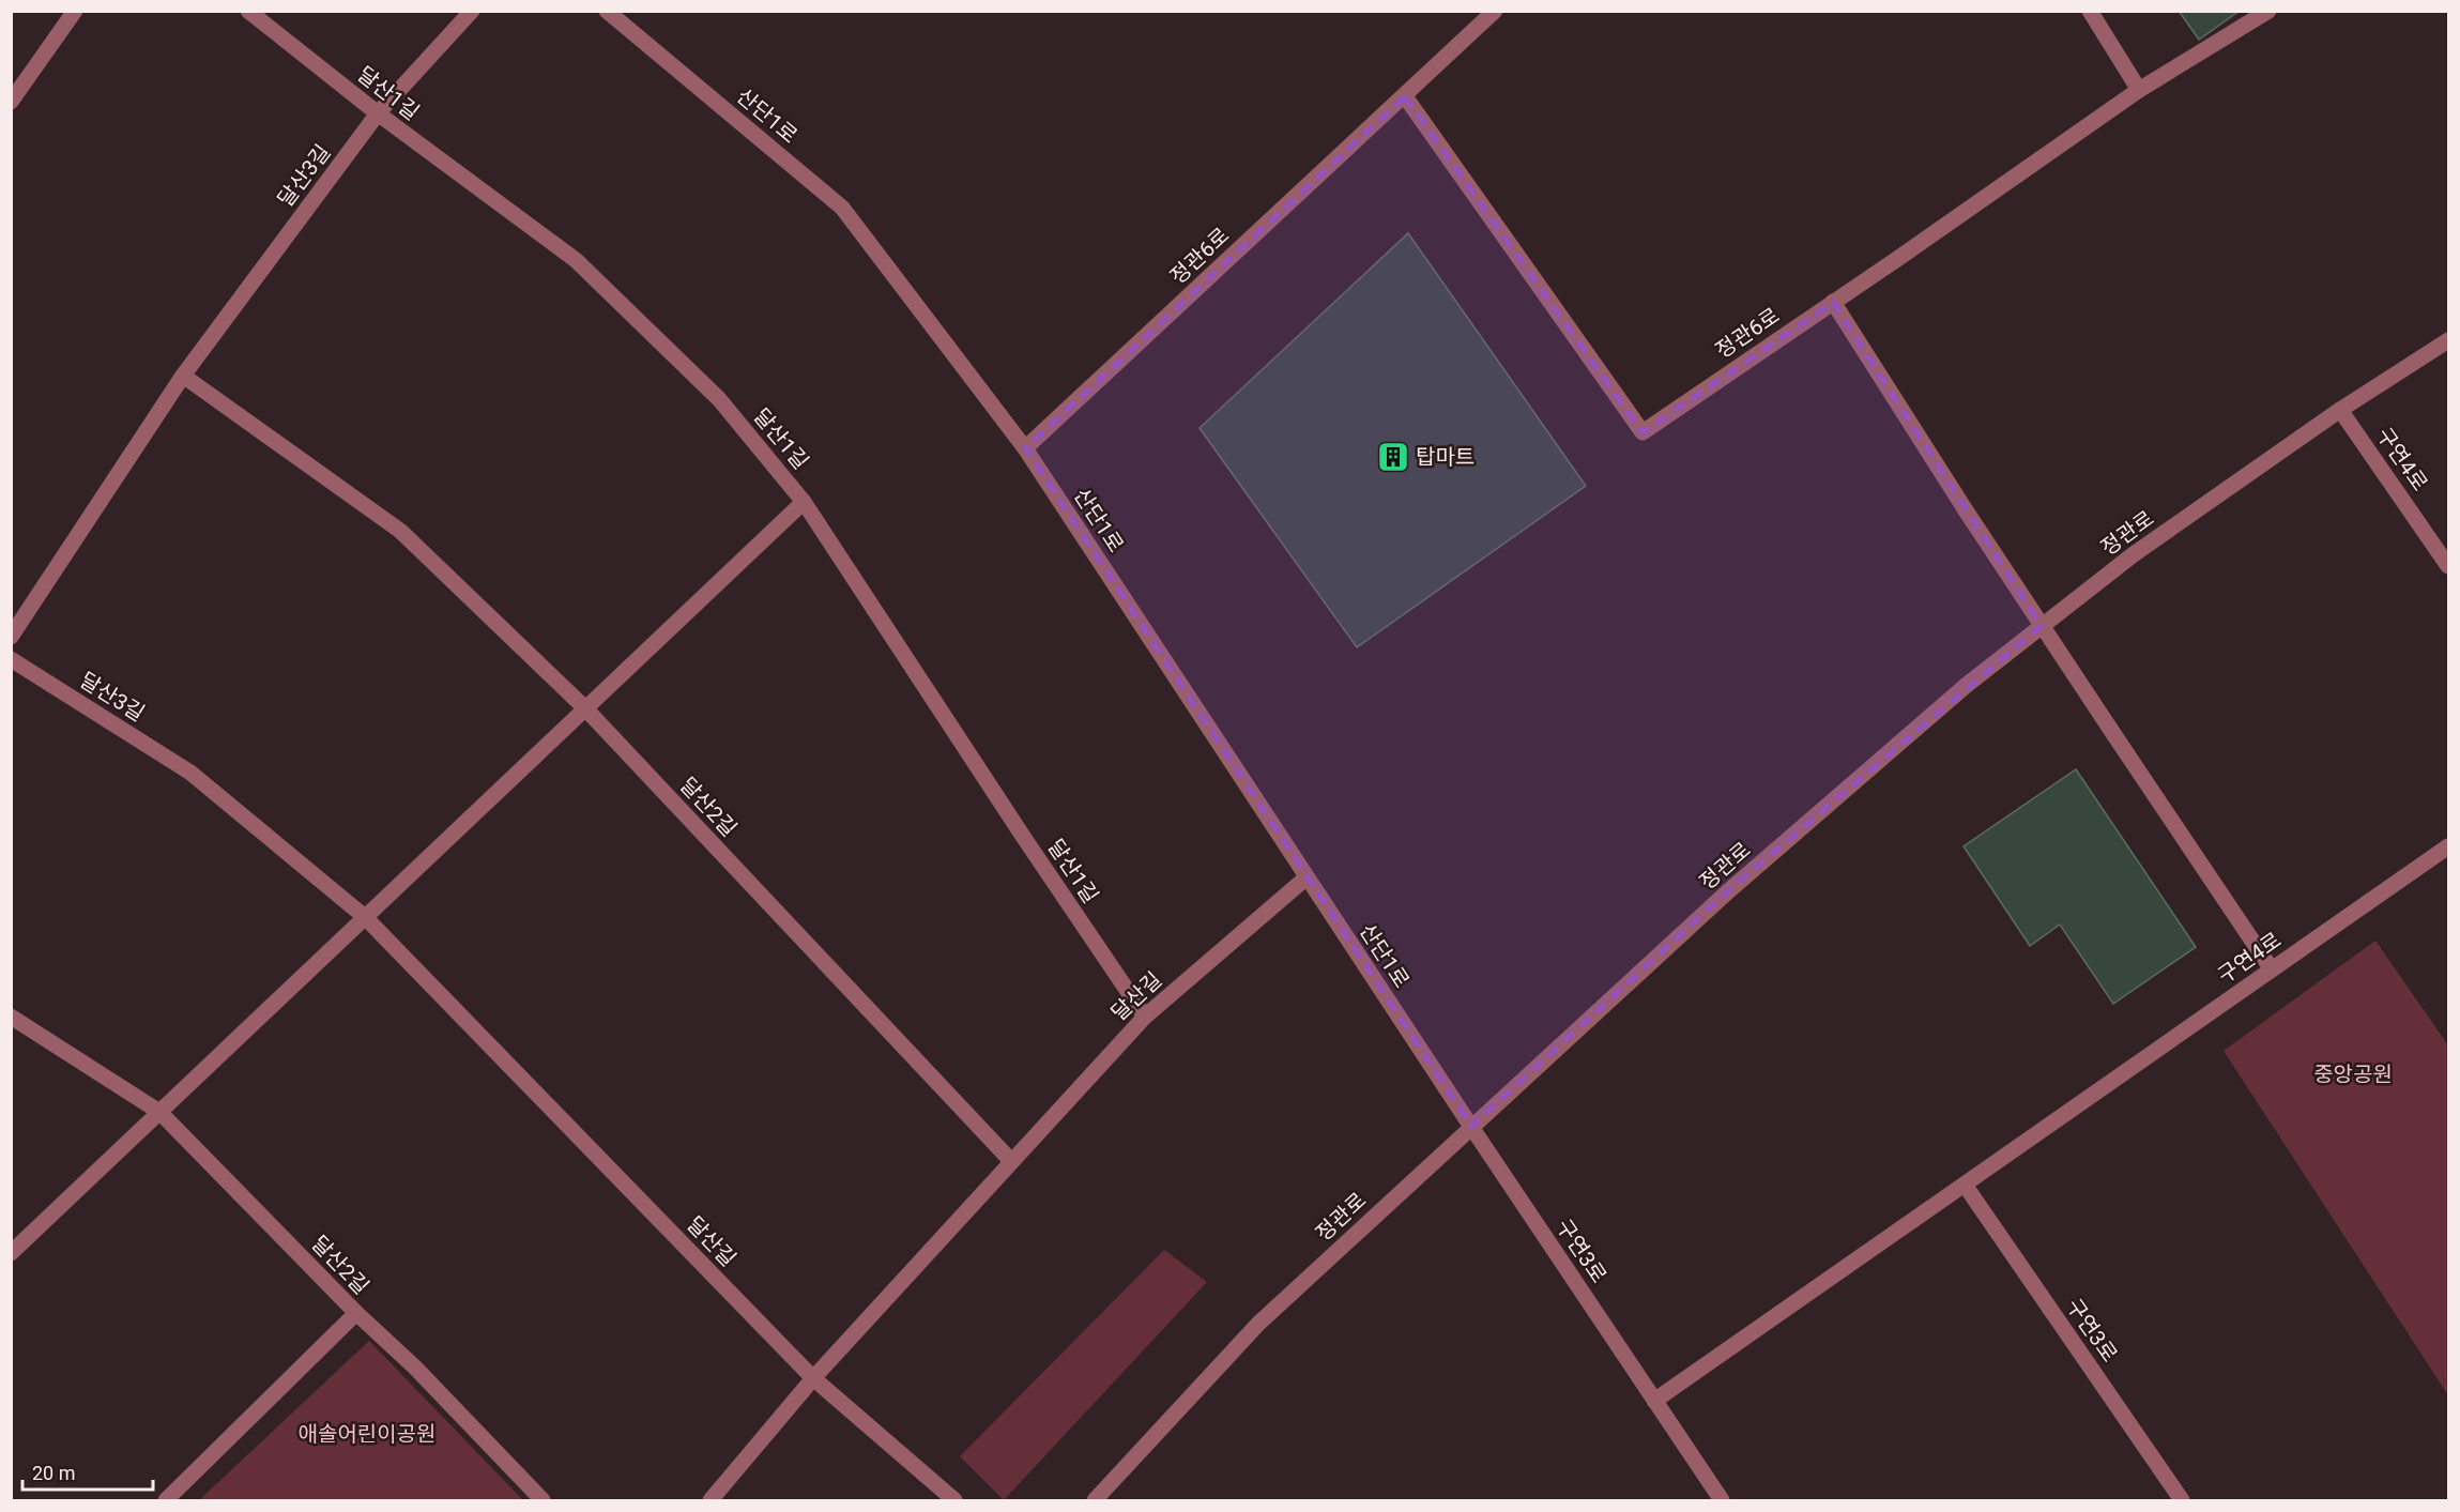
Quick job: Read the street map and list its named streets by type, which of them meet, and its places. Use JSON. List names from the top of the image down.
{
  "streets": {
    "street": [
      "달산1길",
      "산단1로",
      "달산3길",
      "정관6로",
      "구연4로",
      "정관로",
      "달산2길",
      "달산길",
      "구연3로"
    ]
  },
  "crossings": [
    ["달산1길", "달산3길"],
    ["달산1길", "달산길"],
    ["산단1로", "정관6로"],
    ["산단1로", "정관로"],
    ["산단1로", "달산길"],
    ["산단1로", "구연3로"],
    ["달산3길", "달산2길"],
    ["달산3길", "달산길"],
    ["구연4로", "정관로"],
    ["구연4로", "구연3로"],
    ["정관로", "구연3로"],
    ["달산2길", "달산길"]
  ],
  "parks": ["중앙공원", "애솔어린이공원"],
  "places": {
    "building": ["탑마트"]
  },
  "scale_bar": "20 m"
}
